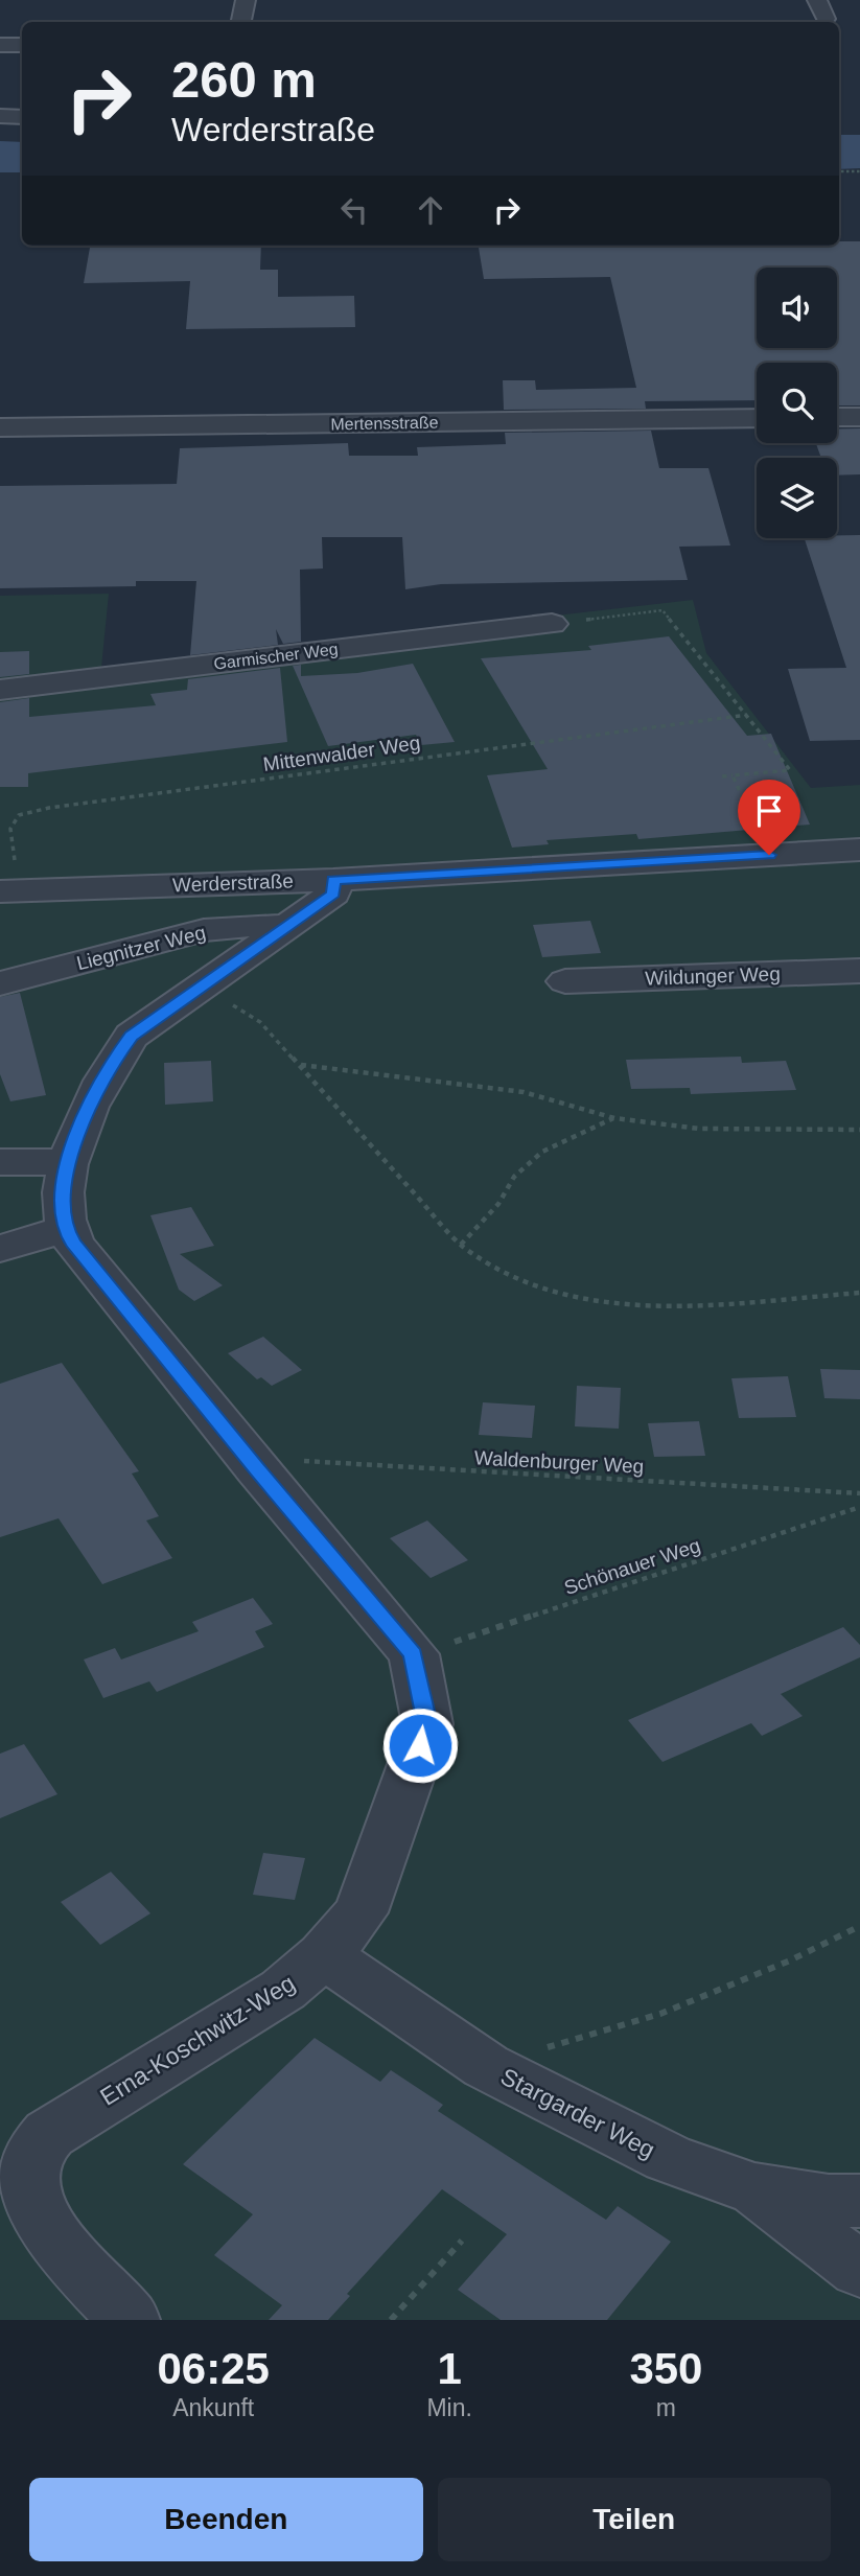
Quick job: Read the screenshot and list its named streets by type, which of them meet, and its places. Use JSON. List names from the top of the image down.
{
  "streets": {
    "street": [
      "Mertensstraße",
      "Garmischer Weg",
      "Werderstraße",
      "Liegnitzer Weg",
      "Wildunger Weg",
      "Erna-Koschwitz-Weg",
      "Stargarder Weg"
    ],
    "path": ["Mittenwalder Weg", "Waldenburger Weg", "Schönauer Weg"]
  },
  "crossings": [
    ["Mittenwalder Weg", "Werderstraße"],
    ["Waldenburger Weg", "Erna-Koschwitz-Weg"],
    ["Schönauer Weg", "Erna-Koschwitz-Weg"],
    ["Erna-Koschwitz-Weg", "Stargarder Weg"]
  ],
  "page": {
    "turn": ["260 m", "Werderstraße"],
    "eta": [
      "06:25",
      "Ankunft",
      "1",
      "Min.",
      "350",
      "m"
    ],
    "buttons": ["Beenden", "Teilen"]
  }
}
